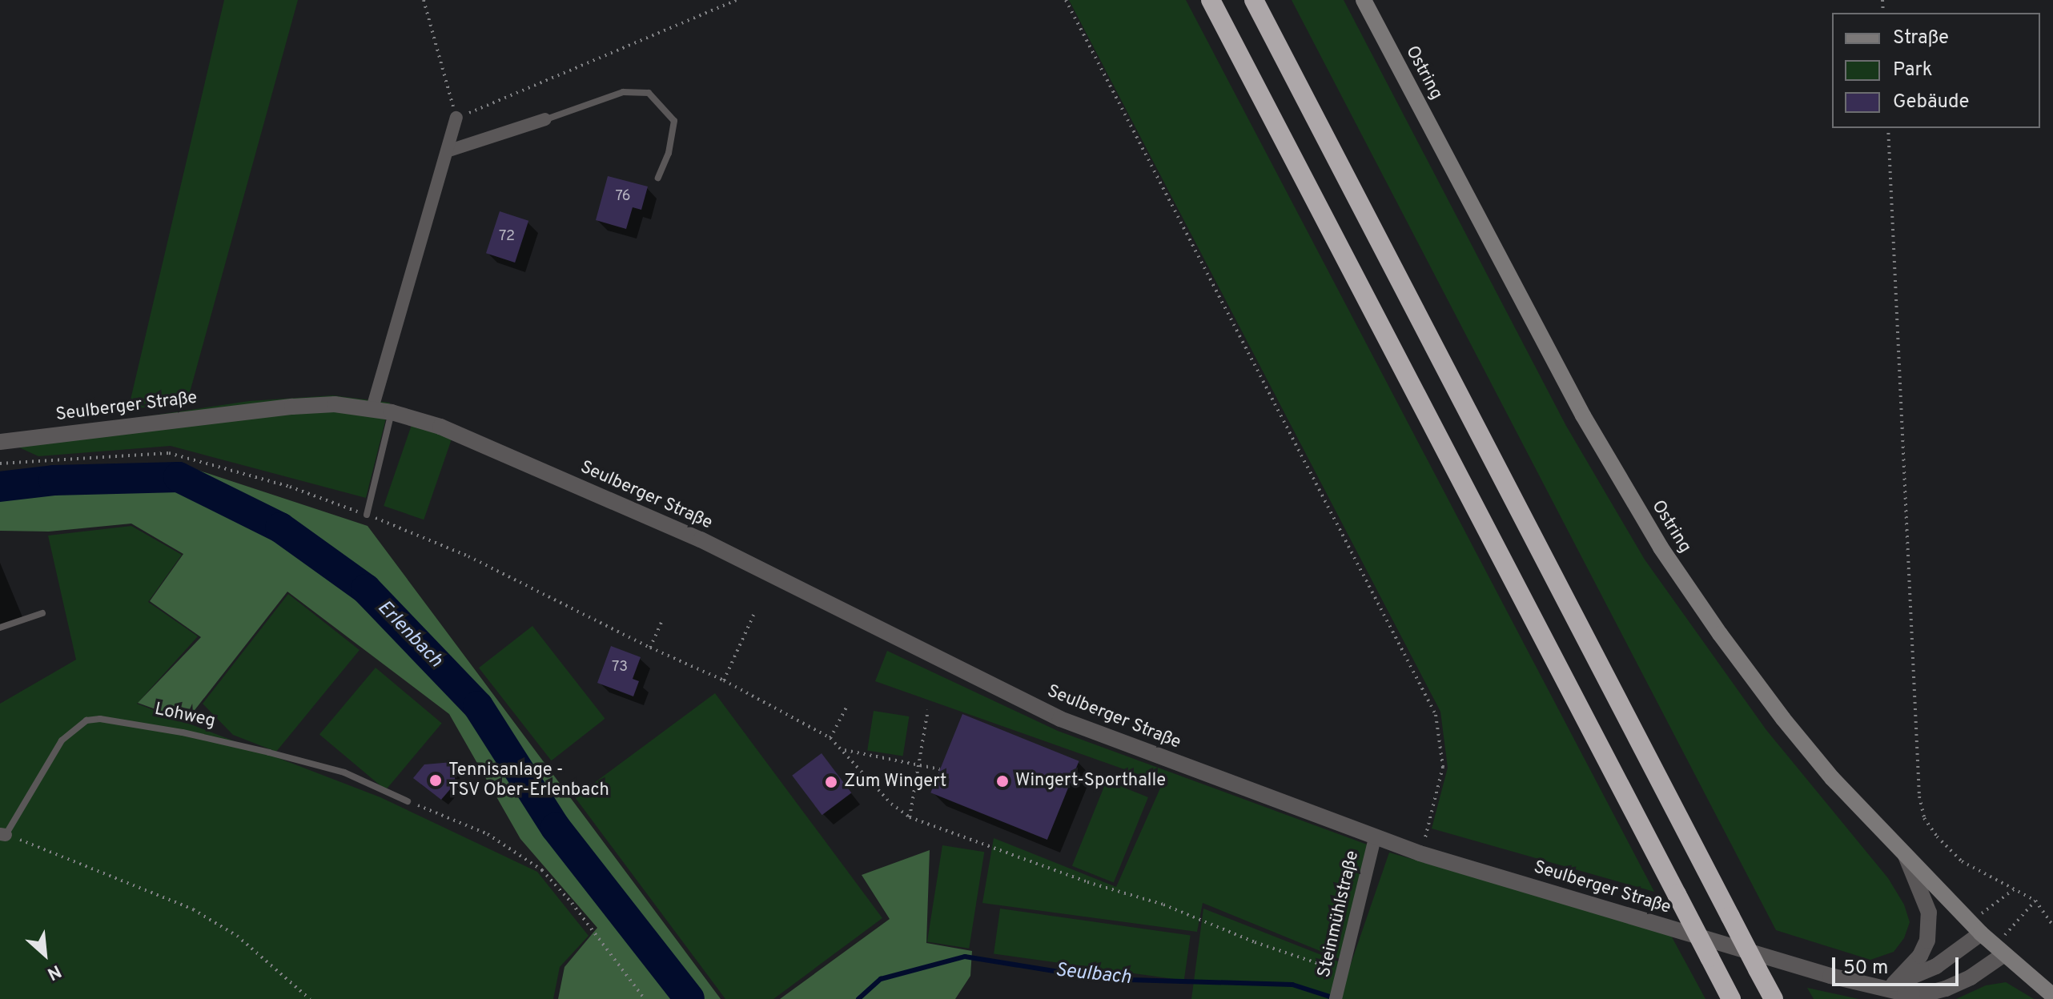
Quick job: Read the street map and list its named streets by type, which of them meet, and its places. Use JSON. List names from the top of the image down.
{
  "streets": {
    "main road": ["Ostring"],
    "street": ["Seulberger Straße", "Steinmühlstraße"],
    "lane": ["Lohweg"]
  },
  "crossings": [
    ["Ostring", "Seulberger Straße"],
    ["Seulberger Straße", "Steinmühlstraße"]
  ],
  "water": ["Erlenbach", "Seulbach"],
  "places": ["Tennisanlage - TSV Ober-Erlenbach", "Wingert-Sporthalle", "Zum Wingert"],
  "house_numbers": ["76", "72", "73"],
  "legend": ["Straße", "Park", "Gebäude"],
  "scale_bar": "50 m",
  "north": "bottom right"
}
